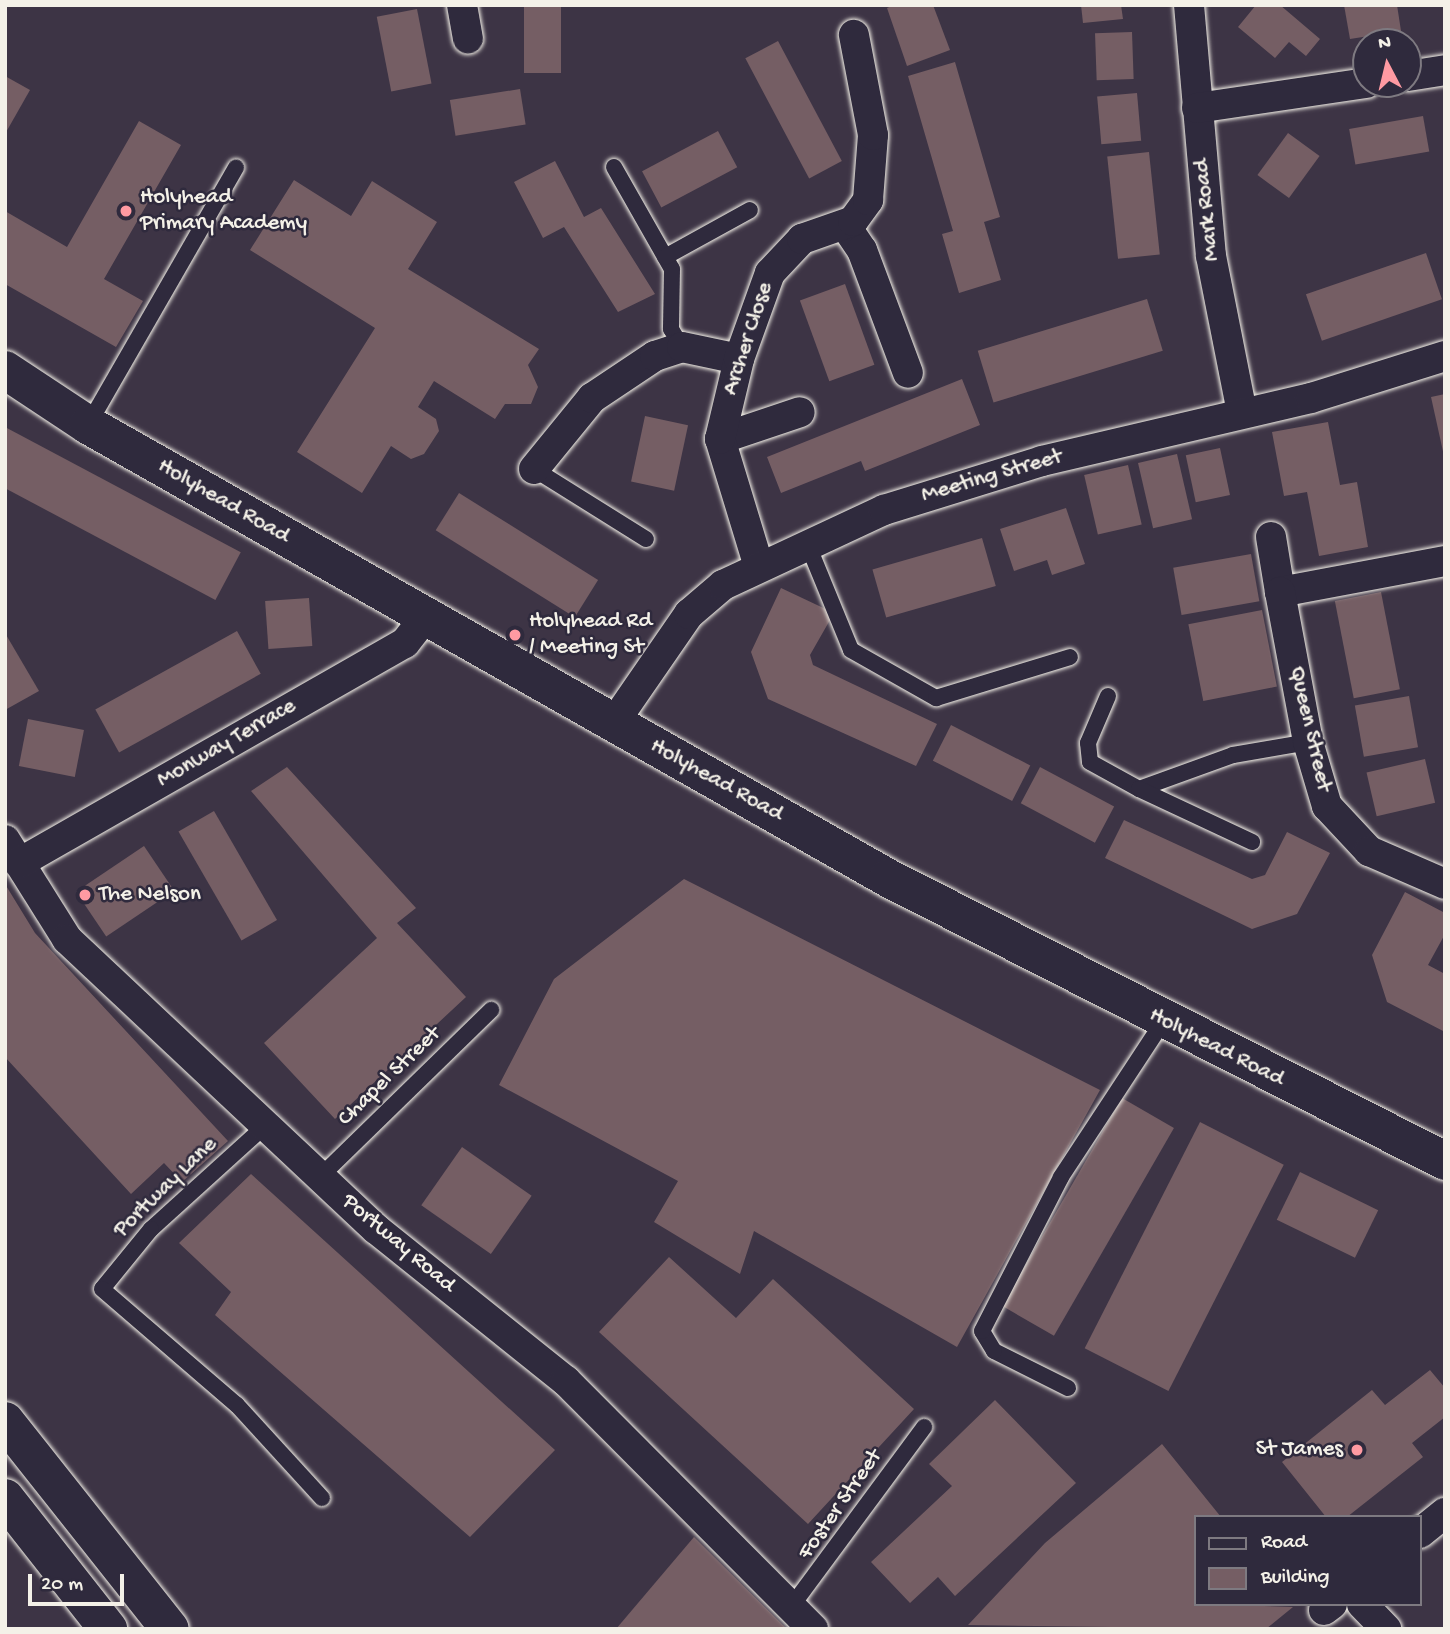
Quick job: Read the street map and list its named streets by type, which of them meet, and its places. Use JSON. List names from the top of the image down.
{
  "streets": {
    "main road": ["Holyhead Road"],
    "street": [
      "Mark Road",
      "Archer Close",
      "Meeting Street",
      "Queen Street",
      "Monway Terrace",
      "Portway Road"
    ],
    "lane": ["Chapel Street", "Portway Lane", "Foster Street"]
  },
  "crossings": [
    ["Mark Road", "Meeting Street"],
    ["Meeting Street", "Holyhead Road"],
    ["Holyhead Road", "Monway Terrace"],
    ["Monway Terrace", "Portway Road"],
    ["Chapel Street", "Portway Road"],
    ["Portway Lane", "Portway Road"],
    ["Portway Road", "Foster Street"]
  ],
  "places": [
    "Holyhead Primary Academy",
    "Holyhead Rd / Meeting St",
    "The Nelson",
    "St James"
  ],
  "legend": ["Road", "Building"],
  "scale_bar": "20 m",
  "north": "top"
}
